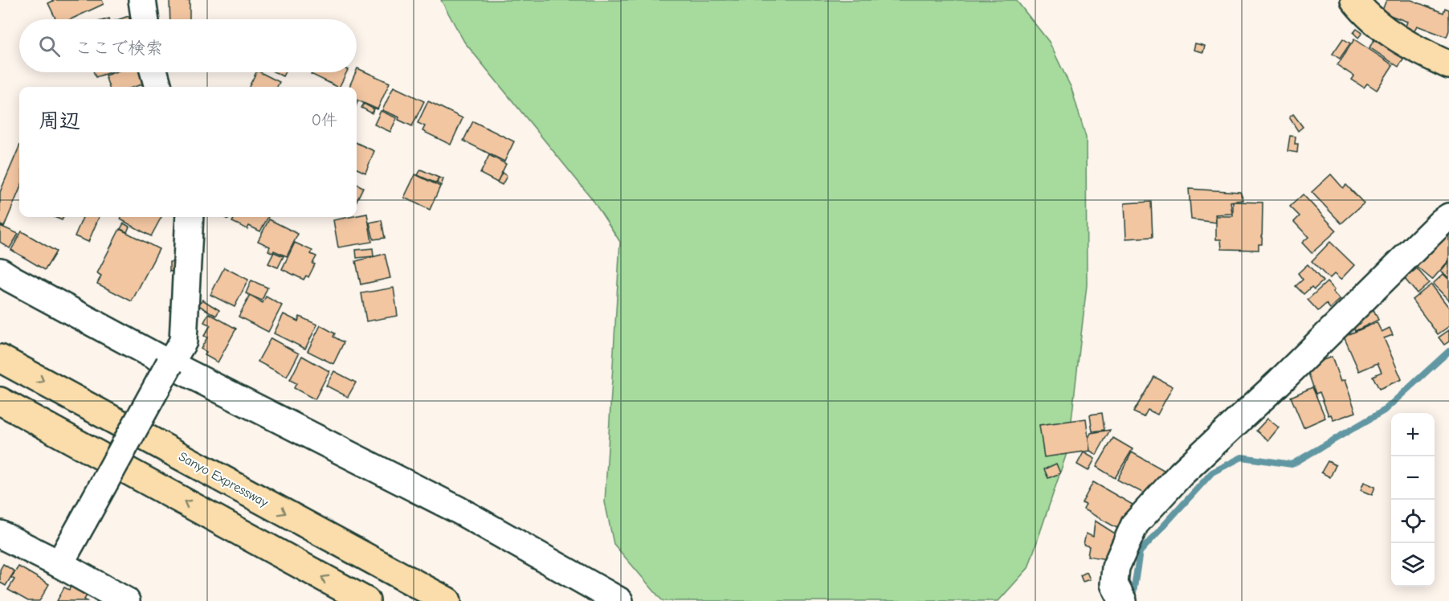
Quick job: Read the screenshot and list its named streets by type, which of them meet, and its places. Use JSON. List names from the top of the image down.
{
  "streets": {
    "main road": ["Sanyo Expressway"]
  },
  "page": {
    "search": "ここで検索",
    "heading": ["周辺", "0件"],
    "map_buttons": ["+", "−"]
  }
}
